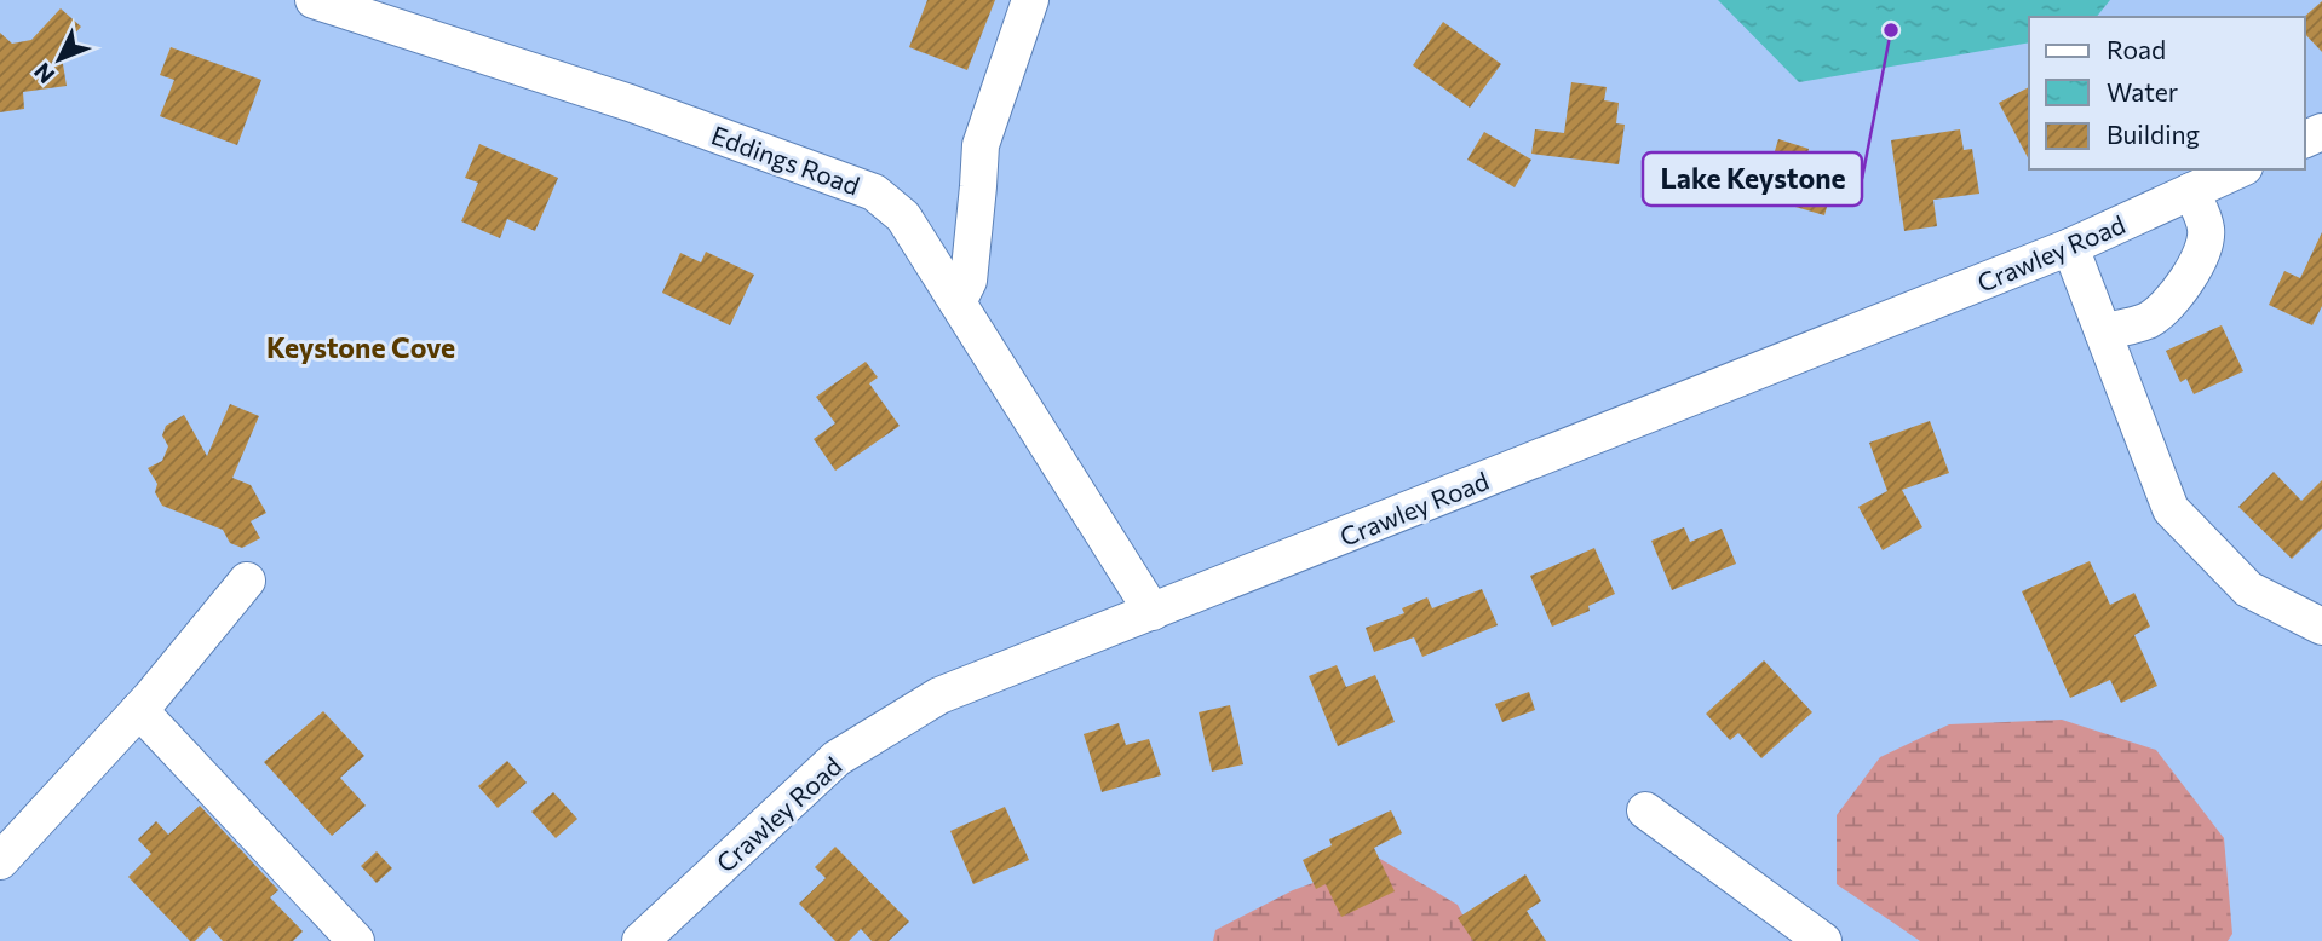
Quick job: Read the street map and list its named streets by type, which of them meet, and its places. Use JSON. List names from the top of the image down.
{
  "streets": {
    "street": ["Eddings Road", "Crawley Road"]
  },
  "crossings": [
    ["Eddings Road", "Crawley Road"]
  ],
  "districts": ["Keystone Cove"],
  "places": ["Lake Keystone"],
  "legend": ["Road", "Water", "Building"],
  "north": "bottom left"
}
